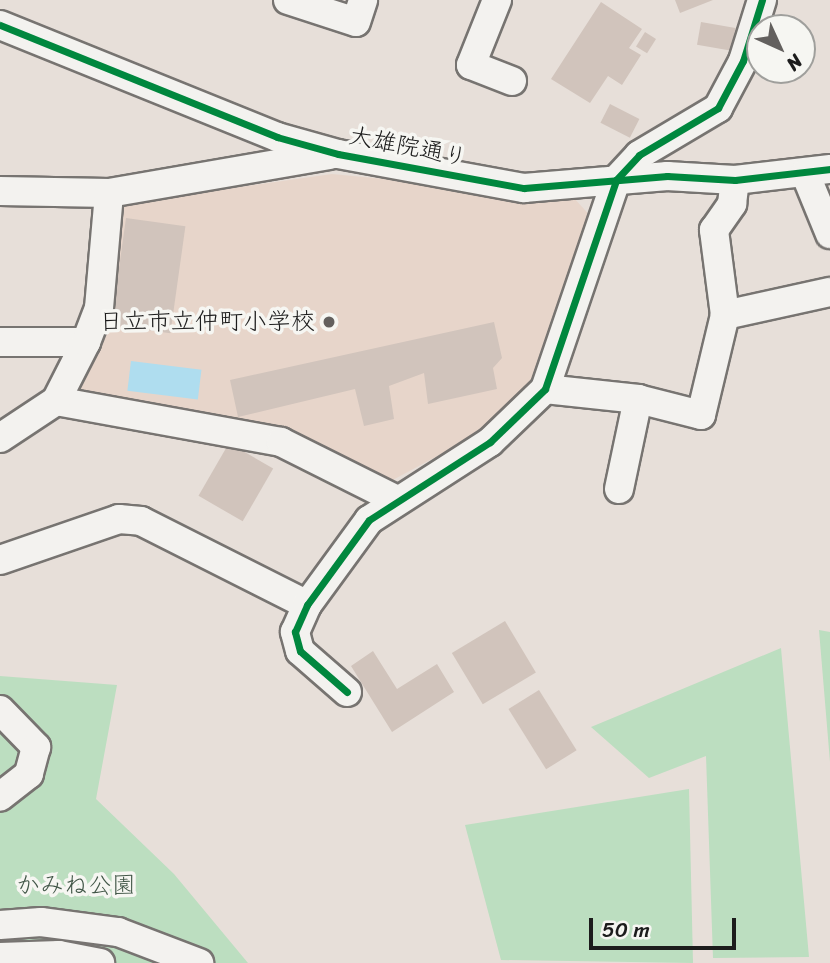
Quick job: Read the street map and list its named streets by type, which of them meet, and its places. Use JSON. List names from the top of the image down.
{
  "streets": {
    "street": ["大雄院通り"]
  },
  "parks": ["かみね公園"],
  "places": ["日立市立仲町小学校"],
  "scale_bar": "50 m",
  "north": "bottom right"
}
